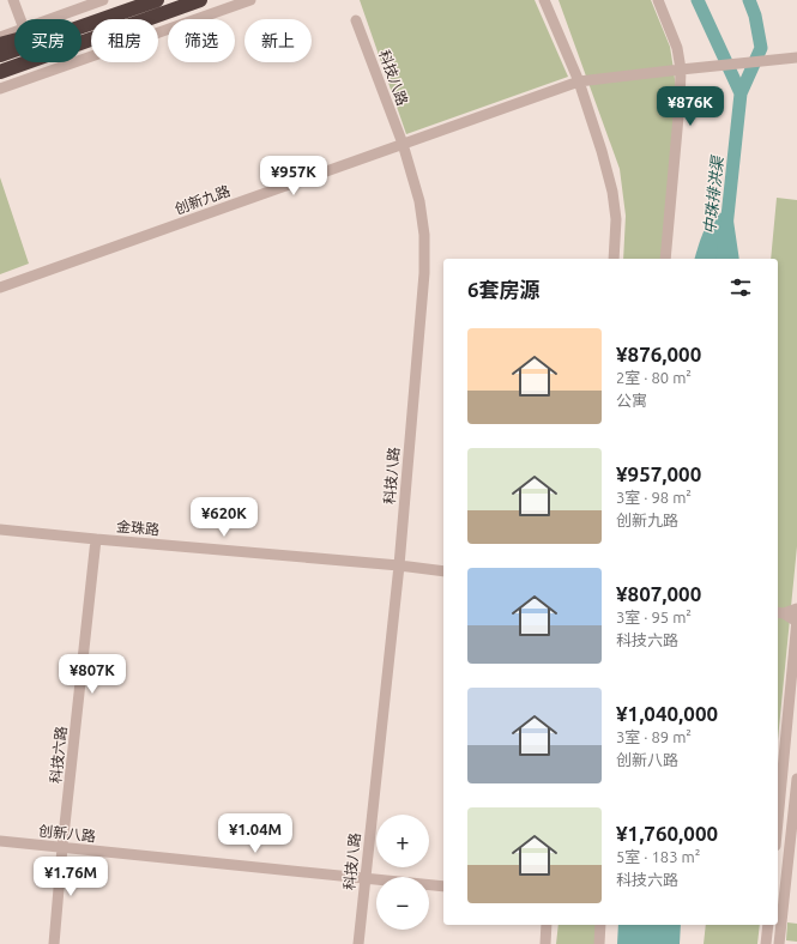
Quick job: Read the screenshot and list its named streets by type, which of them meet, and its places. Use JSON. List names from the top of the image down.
{
  "streets": {
    "street": [
      "科技八路",
      "创新九路",
      "金珠路",
      "科技六路",
      "创新八路"
    ]
  },
  "crossings": [
    ["科技八路", "创新九路"],
    ["科技八路", "金珠路"],
    ["科技八路", "创新八路"],
    ["金珠路", "科技六路"],
    ["科技六路", "创新八路"]
  ],
  "water": ["中珠排洪渠"],
  "page": {
    "chip": [
      "买房",
      "租房",
      "筛选",
      "新上"
    ],
    "price": [
      "¥876K",
      "¥957K",
      "¥620K",
      "¥807K",
      "¥1.04M",
      "¥1.76M"
    ],
    "heading": "6套房源",
    "list": [
      {
        "name": "¥876,000",
        "note": "2室 · 80 m² · 公寓"
      },
      {
        "name": "¥957,000",
        "note": "3室 · 98 m² · 创新九路"
      },
      {
        "name": "¥807,000",
        "note": "3室 · 95 m² · 科技六路"
      },
      {
        "name": "¥1,040,000",
        "note": "3室 · 89 m² · 创新八路"
      },
      {
        "name": "¥1,760,000",
        "note": "5室 · 183 m² · 科技六路"
      }
    ],
    "map_buttons": ["+", "−"]
  }
}
